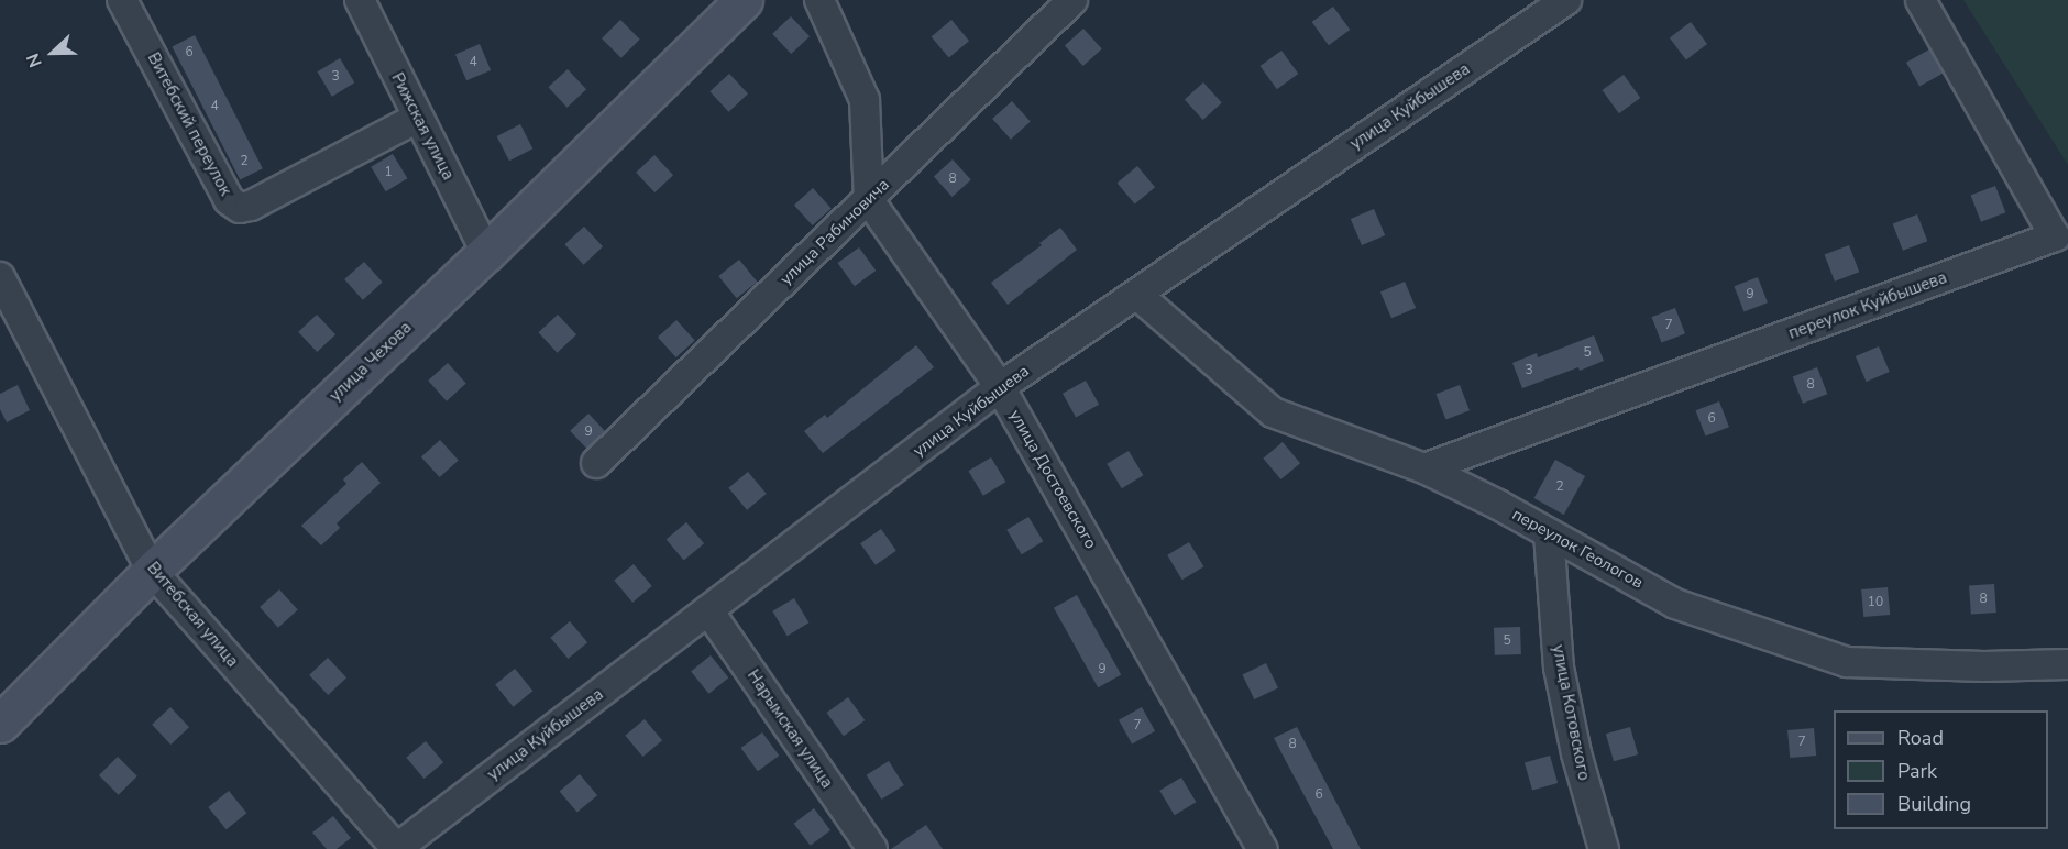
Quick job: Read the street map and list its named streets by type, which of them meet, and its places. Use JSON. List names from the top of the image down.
{
  "streets": {
    "street": [
      "улица Куйбышева",
      "Витебский переулок",
      "Рижская улица",
      "улица Рабиновича",
      "переулок Куйбышева",
      "улица Чехова",
      "улица Достоевского",
      "переулок Геологов",
      "Витебская улица",
      "улица Котовского",
      "Нарымская улица"
    ]
  },
  "crossings": [
    ["улица Куйбышева", "улица Достоевского"],
    ["улица Куйбышева", "переулок Геологов"],
    ["улица Куйбышева", "Витебская улица"],
    ["улица Куйбышева", "Нарымская улица"],
    ["Витебский переулок", "Рижская улица"],
    ["Рижская улица", "улица Чехова"],
    ["улица Рабиновича", "улица Достоевского"],
    ["переулок Куйбышева", "переулок Геологов"],
    ["улица Чехова", "Витебская улица"],
    ["переулок Геологов", "улица Котовского"]
  ],
  "house_numbers": [
    "6",
    "4",
    "3",
    "4",
    "2",
    "1",
    "8",
    "9",
    "7",
    "5",
    "3",
    "8",
    "6",
    "9",
    "2",
    "8",
    "10",
    "5",
    "9",
    "7",
    "7",
    "8",
    "6"
  ],
  "legend": ["Road", "Park", "Building"],
  "north": "left"
}
